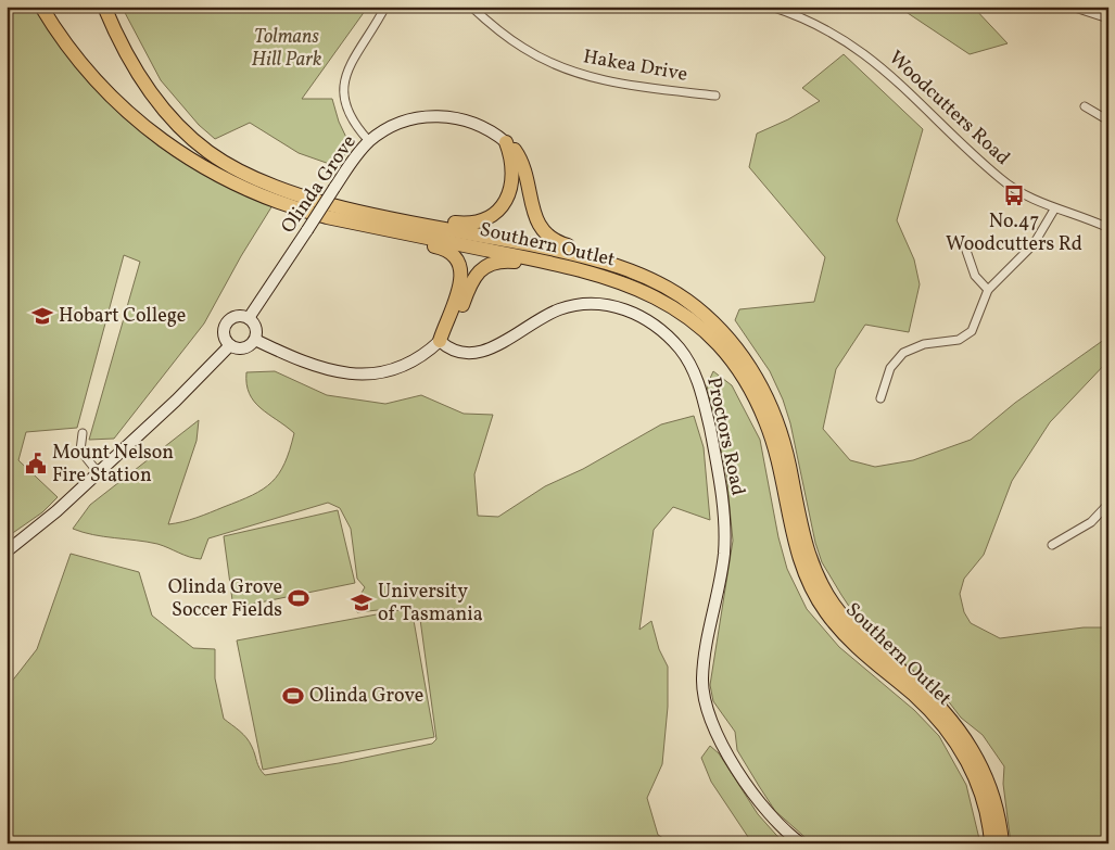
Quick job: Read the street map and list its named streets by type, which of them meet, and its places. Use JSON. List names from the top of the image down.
{
  "streets": {
    "highway": ["Southern Outlet"],
    "main road": ["Olinda Grove", "Proctors Road"],
    "street": ["Hakea Drive", "Woodcutters Road"]
  },
  "parks": ["Tolmans Hill Park"],
  "places": {
    "bus stop": ["No.47 Woodcutters Rd"],
    "school or university": ["Hobart College", "University of Tasmania"],
    "public building": ["Mount Nelson Fire Station"],
    "sports": ["Olinda Grove Soccer Fields", "Olinda Grove"]
  }
}
